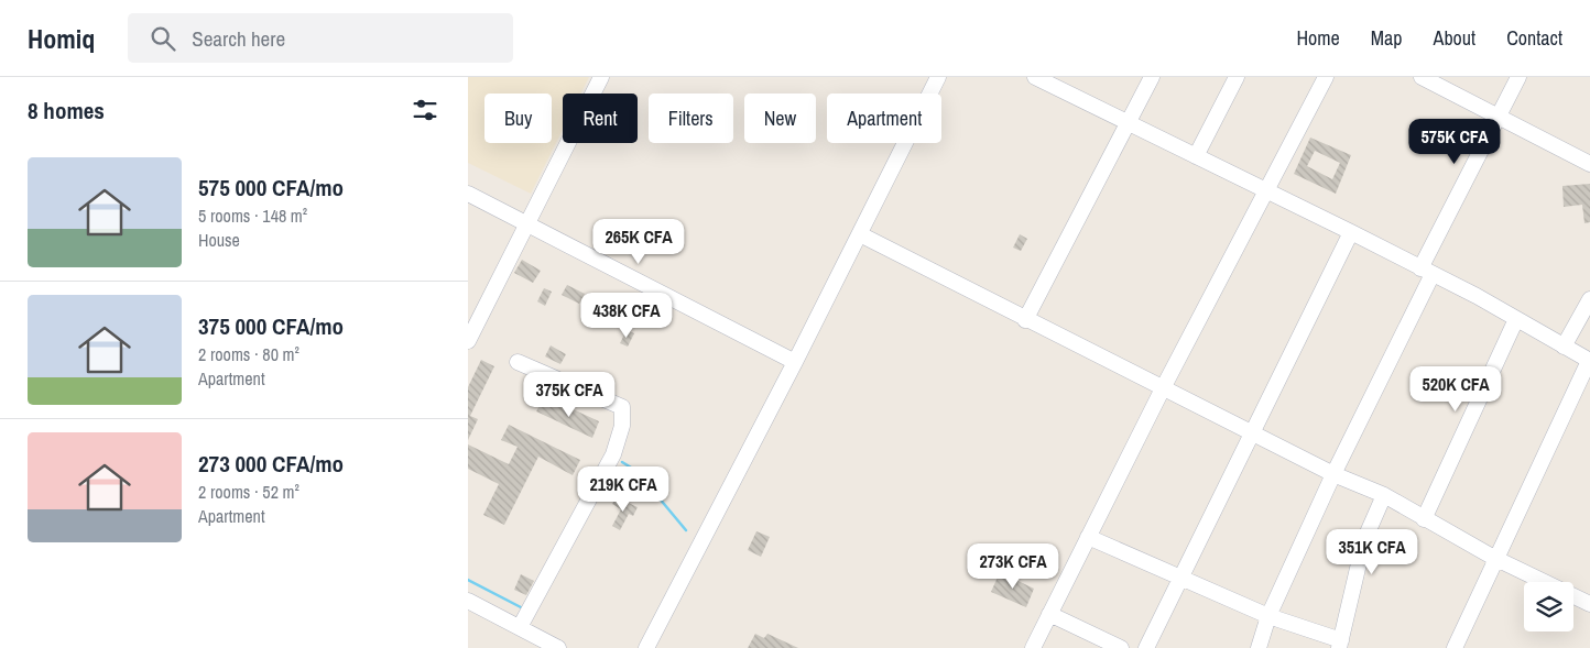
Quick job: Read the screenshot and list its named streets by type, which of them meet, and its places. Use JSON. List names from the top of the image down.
{
  "page": {
    "header": "Homiq",
    "search": "Search here",
    "nav": [
      "Home",
      "Map",
      "About",
      "Contact"
    ],
    "heading": "8 homes",
    "chip": [
      "Buy",
      "Rent",
      "Filters",
      "New",
      "Apartment"
    ],
    "price": [
      "575K CFA",
      "265K CFA",
      "438K CFA",
      "520K CFA",
      "375K CFA",
      "219K CFA",
      "351K CFA",
      "273K CFA"
    ],
    "list": [
      {
        "name": "575 000 CFA/mo",
        "note": "5 rooms · 148 m² · House"
      },
      {
        "name": "375 000 CFA/mo",
        "note": "2 rooms · 80 m² · Apartment"
      },
      {
        "name": "273 000 CFA/mo",
        "note": "2 rooms · 52 m² · Apartment"
      }
    ]
  }
}
